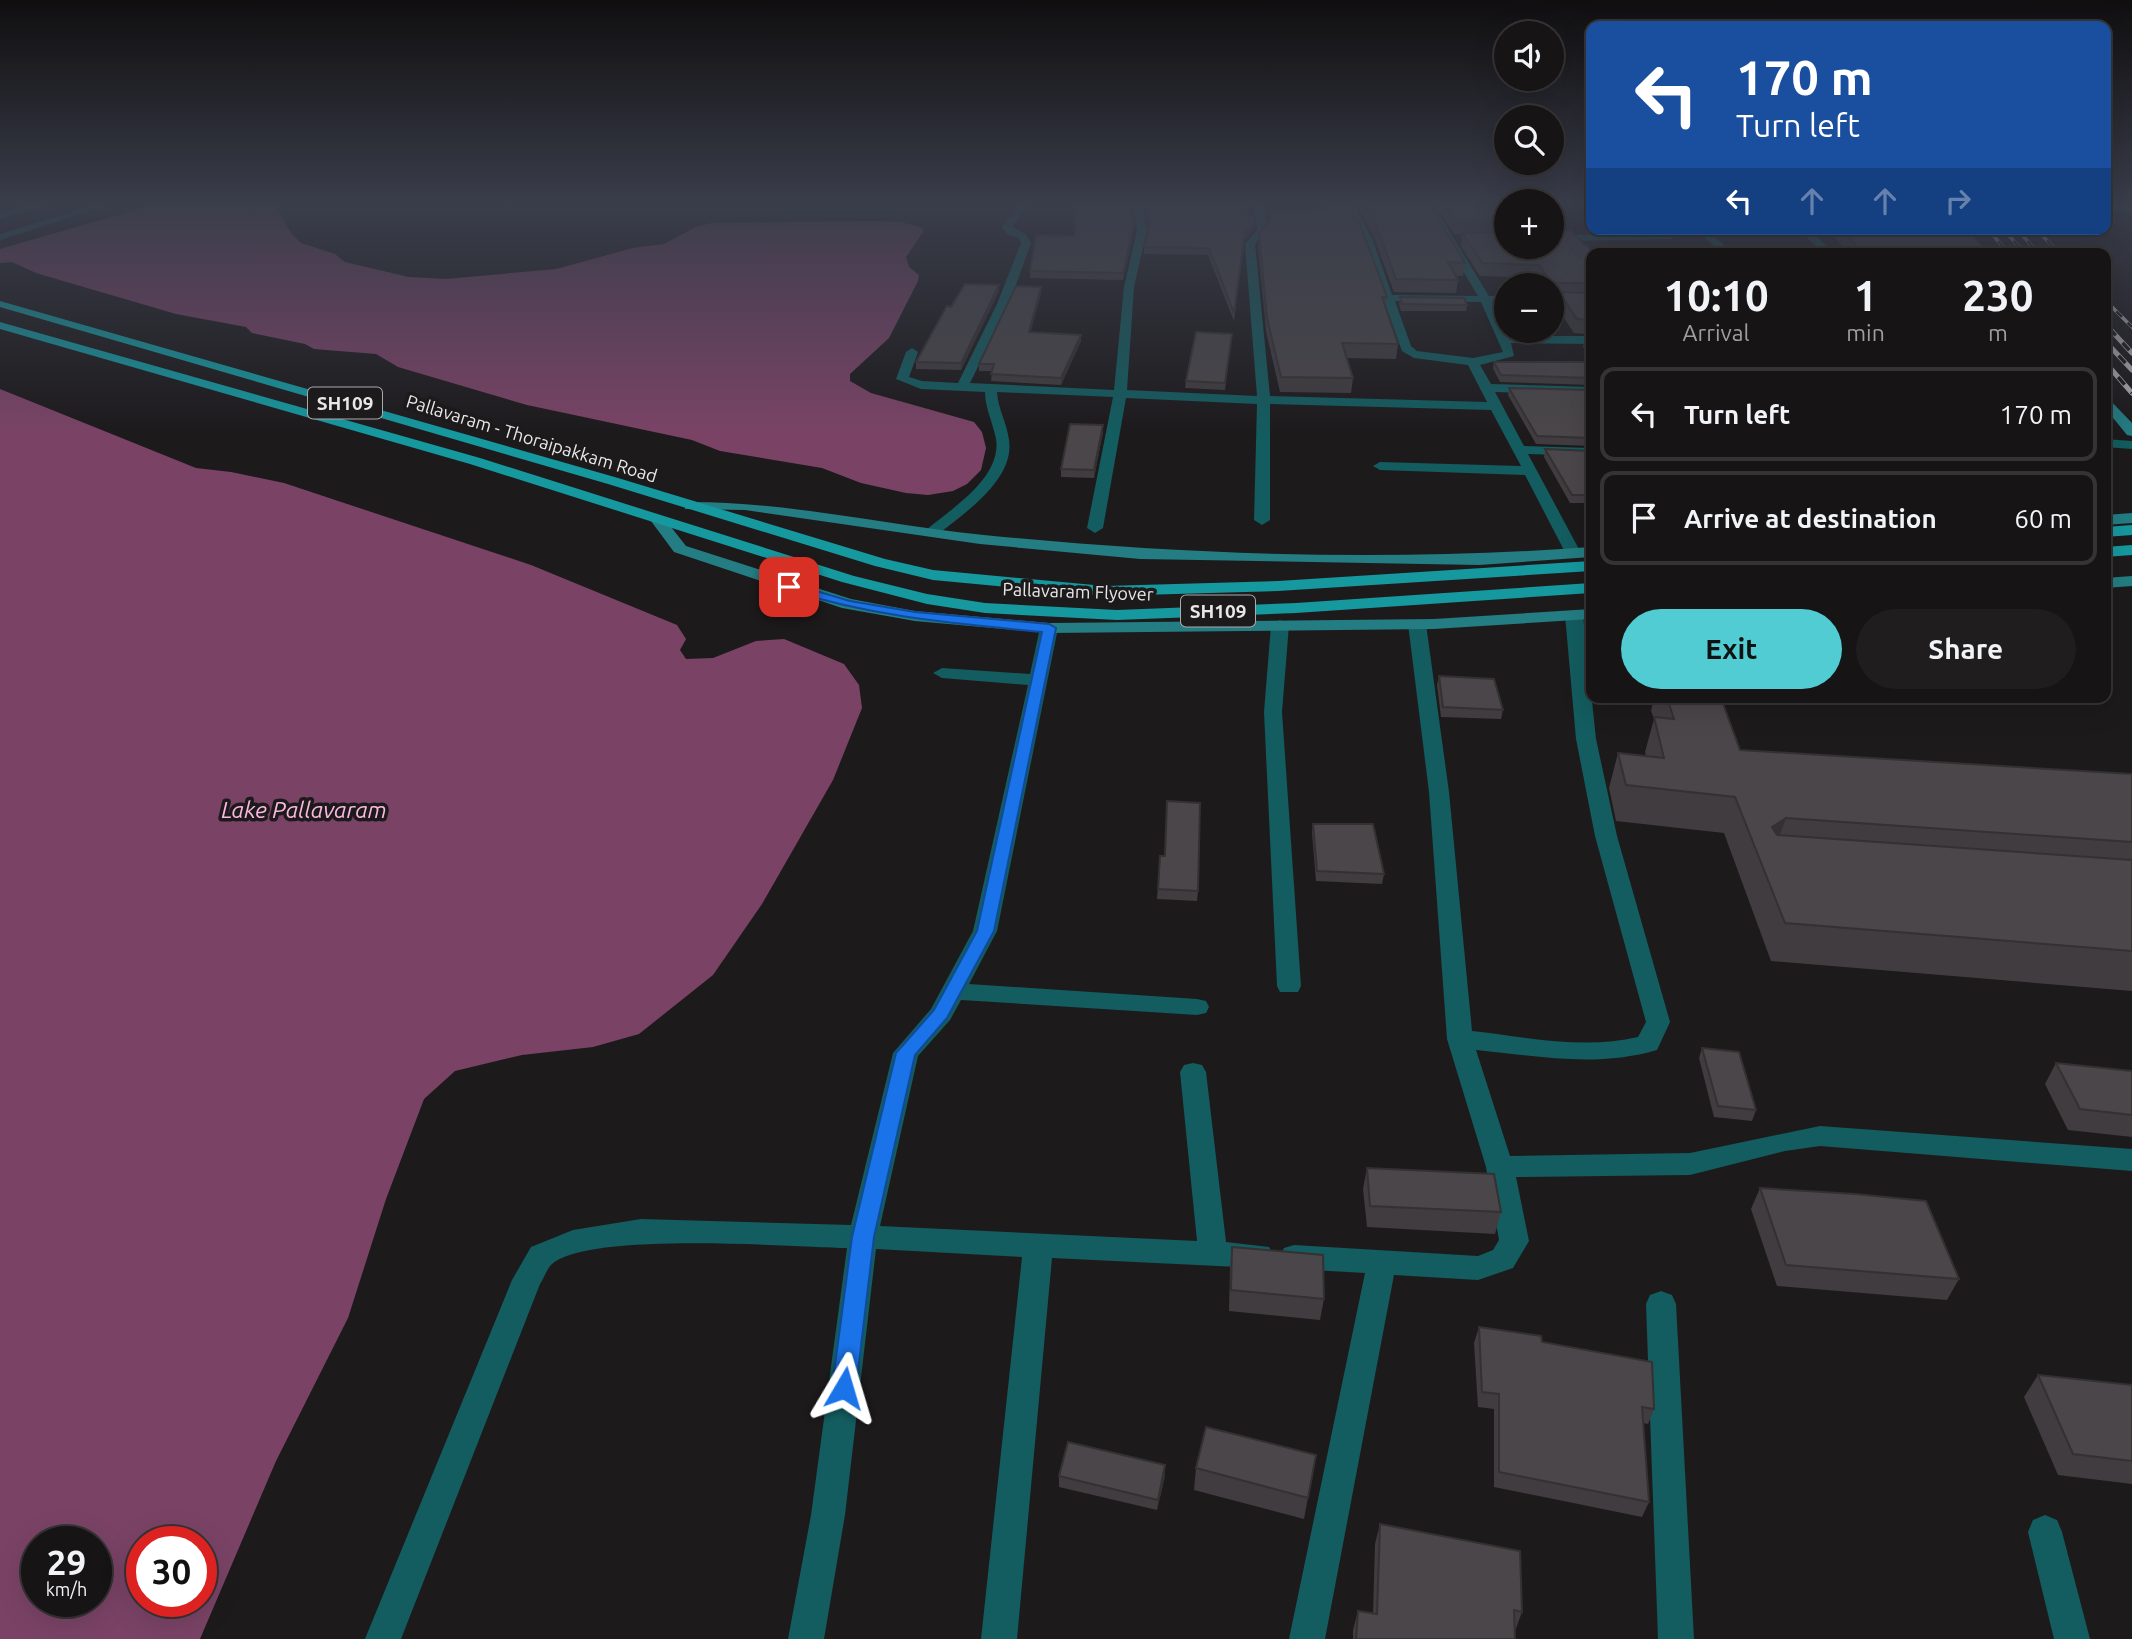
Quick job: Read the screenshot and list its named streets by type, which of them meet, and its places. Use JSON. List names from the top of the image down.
{
  "streets": {
    "main road": ["SH109", "Pallavaram - Thoraipakkam Road", "Pallavaram Flyover"]
  },
  "crossings": [
    ["Pallavaram - Thoraipakkam Road", "Pallavaram Flyover"]
  ],
  "water": ["Lake Pallavaram"],
  "page": {
    "map_buttons": ["+", "−"],
    "turn": ["170 m", "Turn left"],
    "eta": [
      "10:10",
      "Arrival",
      "1",
      "min",
      "230",
      "m"
    ],
    "list": [
      {
        "name": "Turn left",
        "value": "170 m"
      },
      {
        "name": "Arrive at destination",
        "value": "60 m"
      }
    ],
    "buttons": ["Exit", "Share"],
    "speed": "29 km/h",
    "limit": "30"
  }
}
